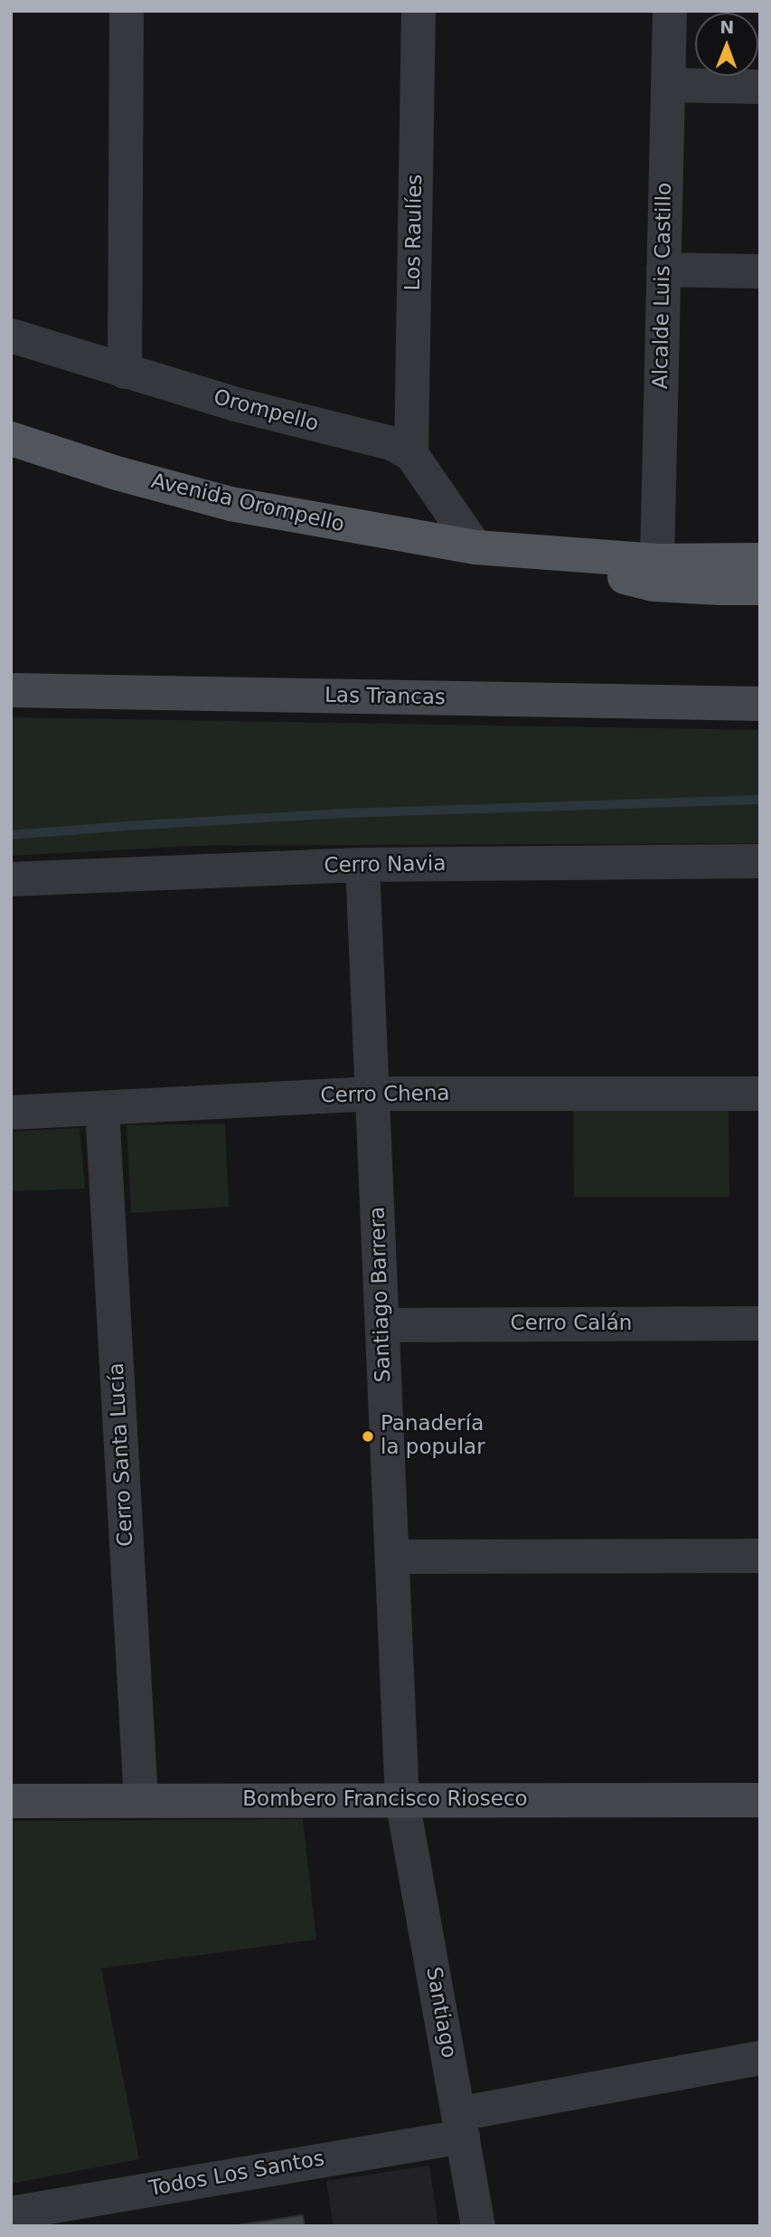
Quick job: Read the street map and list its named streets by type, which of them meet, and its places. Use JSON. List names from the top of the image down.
{
  "streets": {
    "main road": ["Avenida Orompello", "Las Trancas", "Bombero Francisco Rioseco"],
    "street": [
      "Los Raulíes",
      "Alcalde Luis Castillo",
      "Orompello",
      "Cerro Navia",
      "Cerro Chena",
      "Santiago Barrera",
      "Cerro Calán",
      "Cerro Santa Lucía",
      "Santiago",
      "Todos Los Santos"
    ]
  },
  "crossings": [
    ["Los Raulíes", "Orompello"],
    ["Alcalde Luis Castillo", "Avenida Orompello"],
    ["Cerro Navia", "Santiago Barrera"],
    ["Cerro Chena", "Santiago Barrera"],
    ["Cerro Chena", "Cerro Santa Lucía"],
    ["Santiago Barrera", "Cerro Calán"],
    ["Santiago Barrera", "Bombero Francisco Rioseco"],
    ["Santiago Barrera", "Santiago"],
    ["Cerro Santa Lucía", "Bombero Francisco Rioseco"],
    ["Bombero Francisco Rioseco", "Santiago"],
    ["Santiago", "Todos Los Santos"]
  ],
  "places": ["Panadería la popular"],
  "north": "top"
}
